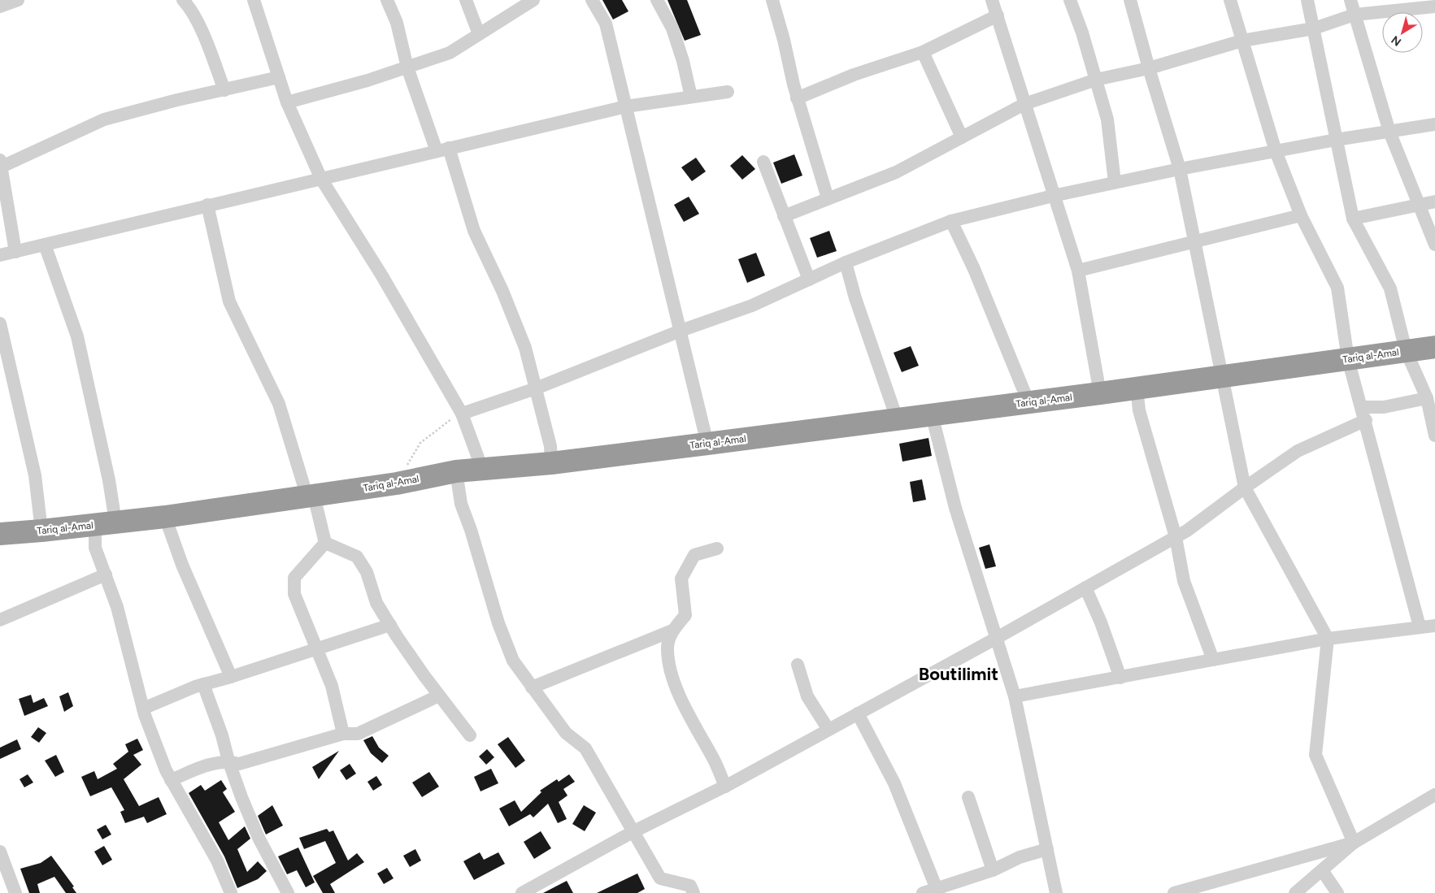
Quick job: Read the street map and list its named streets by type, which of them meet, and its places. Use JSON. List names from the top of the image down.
{
  "streets": {
    "highway": ["Tariq al-Amal"]
  },
  "districts": ["Boutilimit"],
  "north": "bottom left"
}
